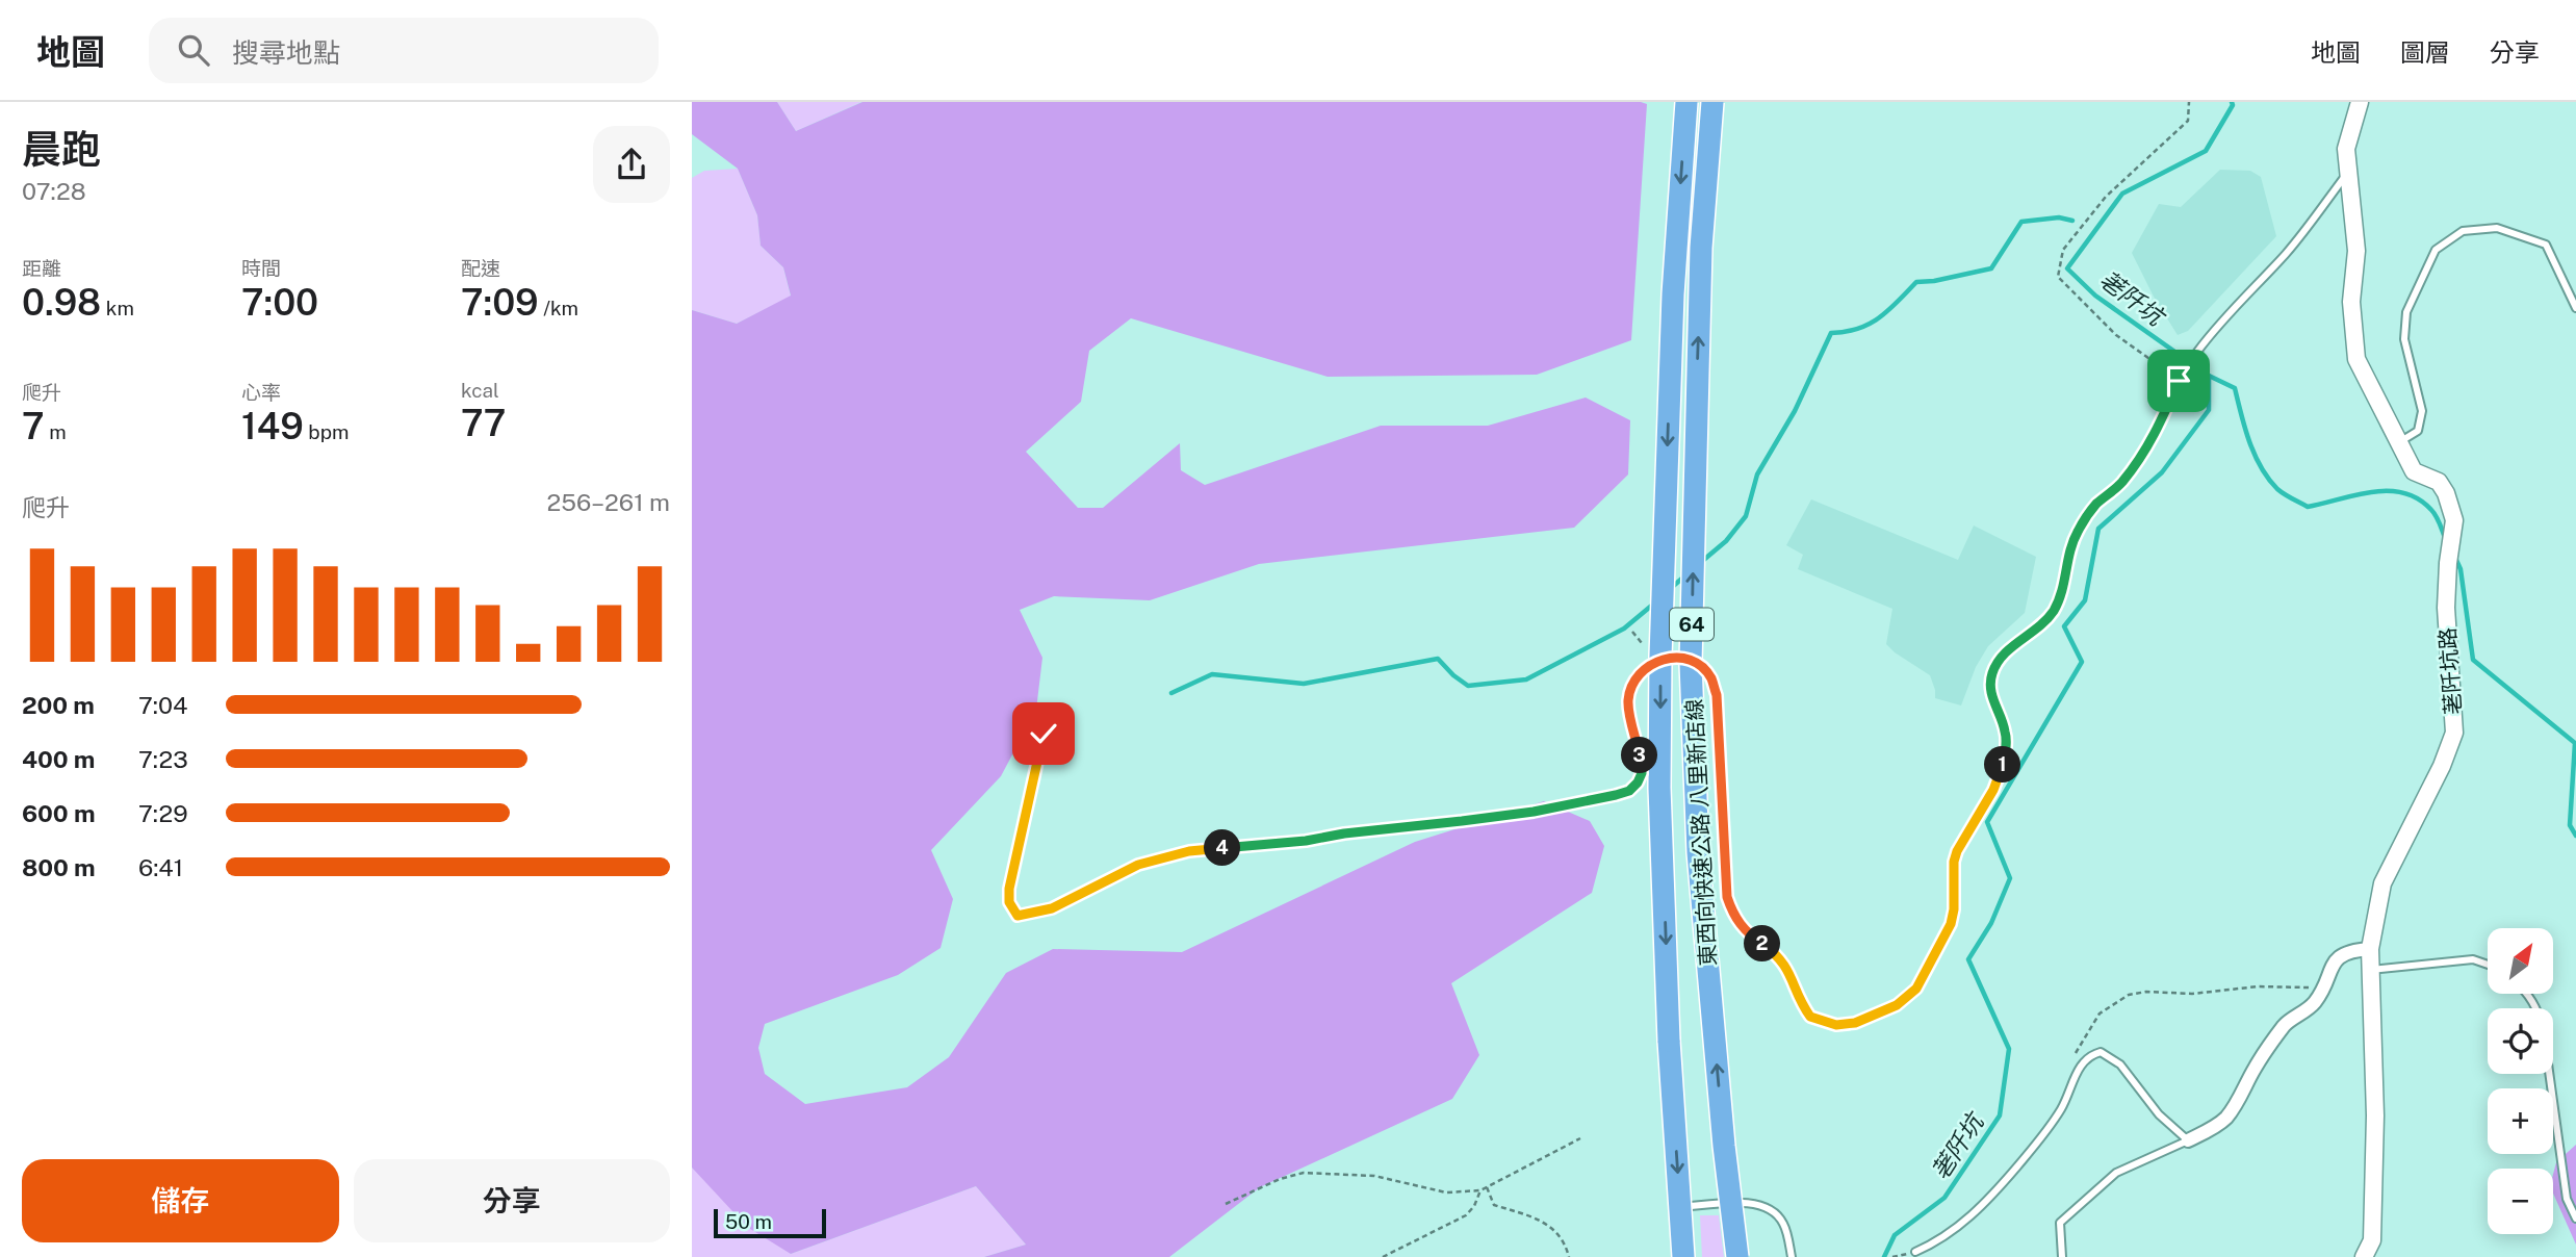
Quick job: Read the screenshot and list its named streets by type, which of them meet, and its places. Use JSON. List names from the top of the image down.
{
  "streets": {
    "highway": ["64", "東西向快速公路 八里新店線"],
    "street": ["荖阡坑路"]
  },
  "water": ["荖阡坑"],
  "scale_bar": "50 m",
  "north": "top right",
  "page": {
    "header": "地圖",
    "search": "搜尋地點",
    "nav": ["地圖", "圖層", "分享"],
    "heading": ["晨跑", "07:28"],
    "stats": [
      ["距離", "0.98 km"],
      ["時間", "7:00"],
      ["配速", "7:09 /km"],
      ["爬升", "7 m"],
      ["心率", "149 bpm"],
      ["kcal", "77"]
    ],
    "chart": ["爬升", "256–261 m"],
    "list": [
      {
        "name": "200 m",
        "note": "7:04"
      },
      {
        "name": "400 m",
        "note": "7:23"
      },
      {
        "name": "600 m",
        "note": "7:29"
      },
      {
        "name": "800 m",
        "note": "6:41"
      }
    ],
    "pins": [
      "3",
      "1",
      "4",
      "2"
    ],
    "map_buttons": ["+", "−"],
    "buttons": ["儲存", "分享"],
    "scale": "50 m"
  }
}
